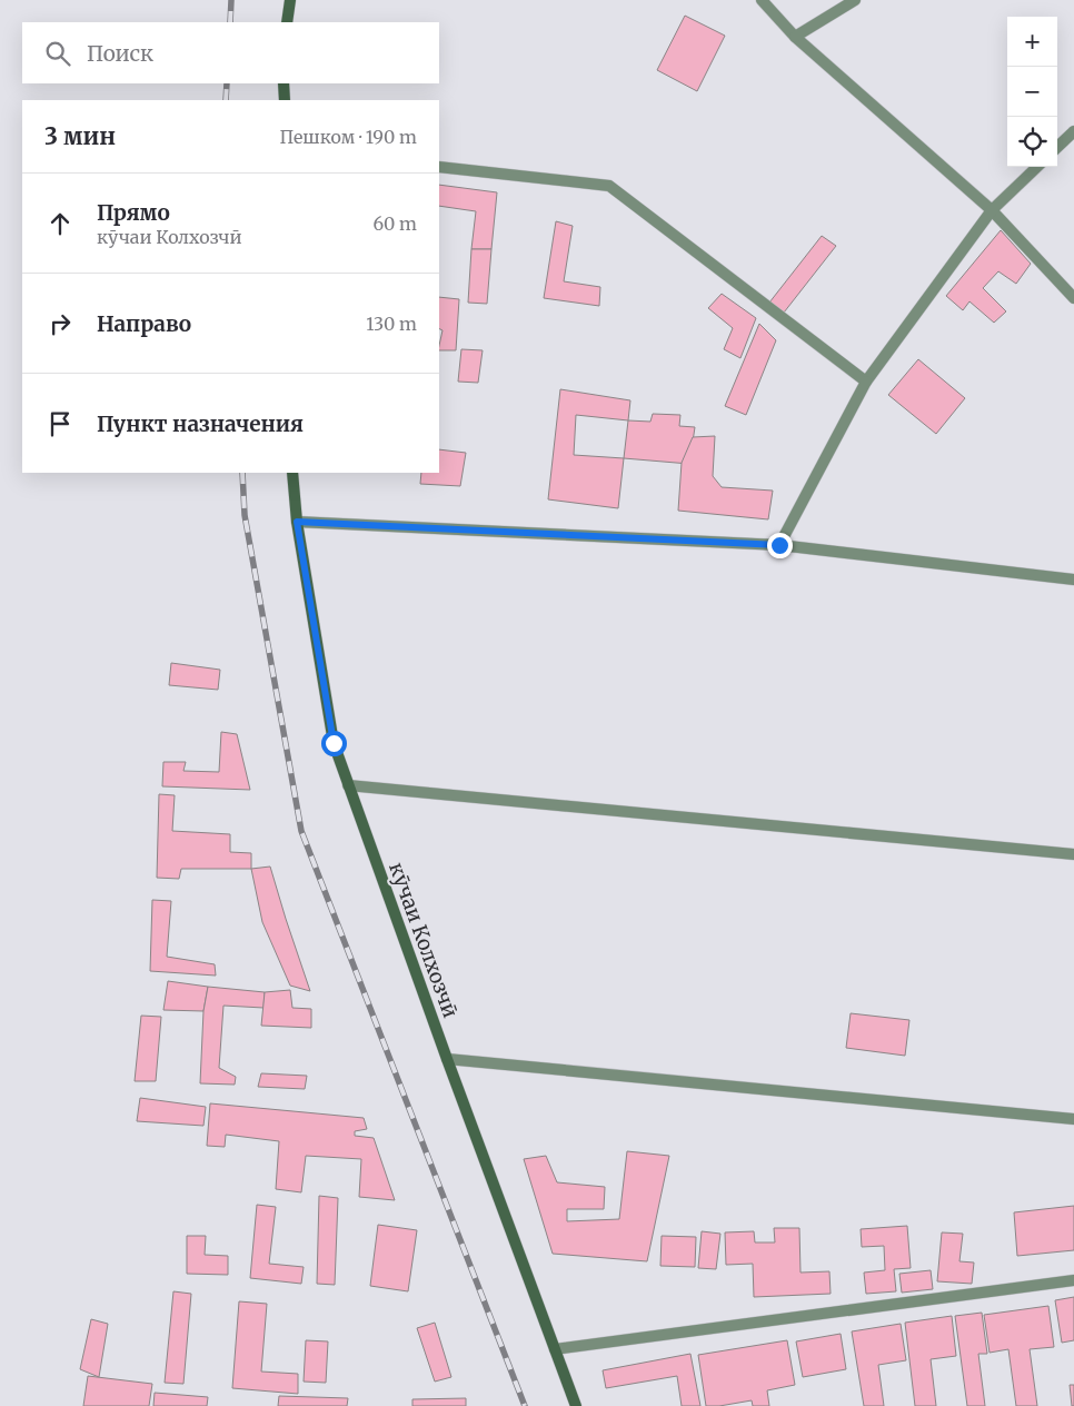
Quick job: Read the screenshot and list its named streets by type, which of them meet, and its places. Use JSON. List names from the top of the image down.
{
  "streets": {
    "main road": ["кӯчаи Колхозчӣ"]
  },
  "page": {
    "map_buttons": ["+", "−"],
    "search": "Поиск",
    "heading": ["3 мин", "Пешком · 190 m"],
    "list": [
      ["Прямо", "кӯчаи Колхозчӣ", "60 m"],
      ["Направо", "130 m"],
      "Пункт назначения"
    ]
  }
}
